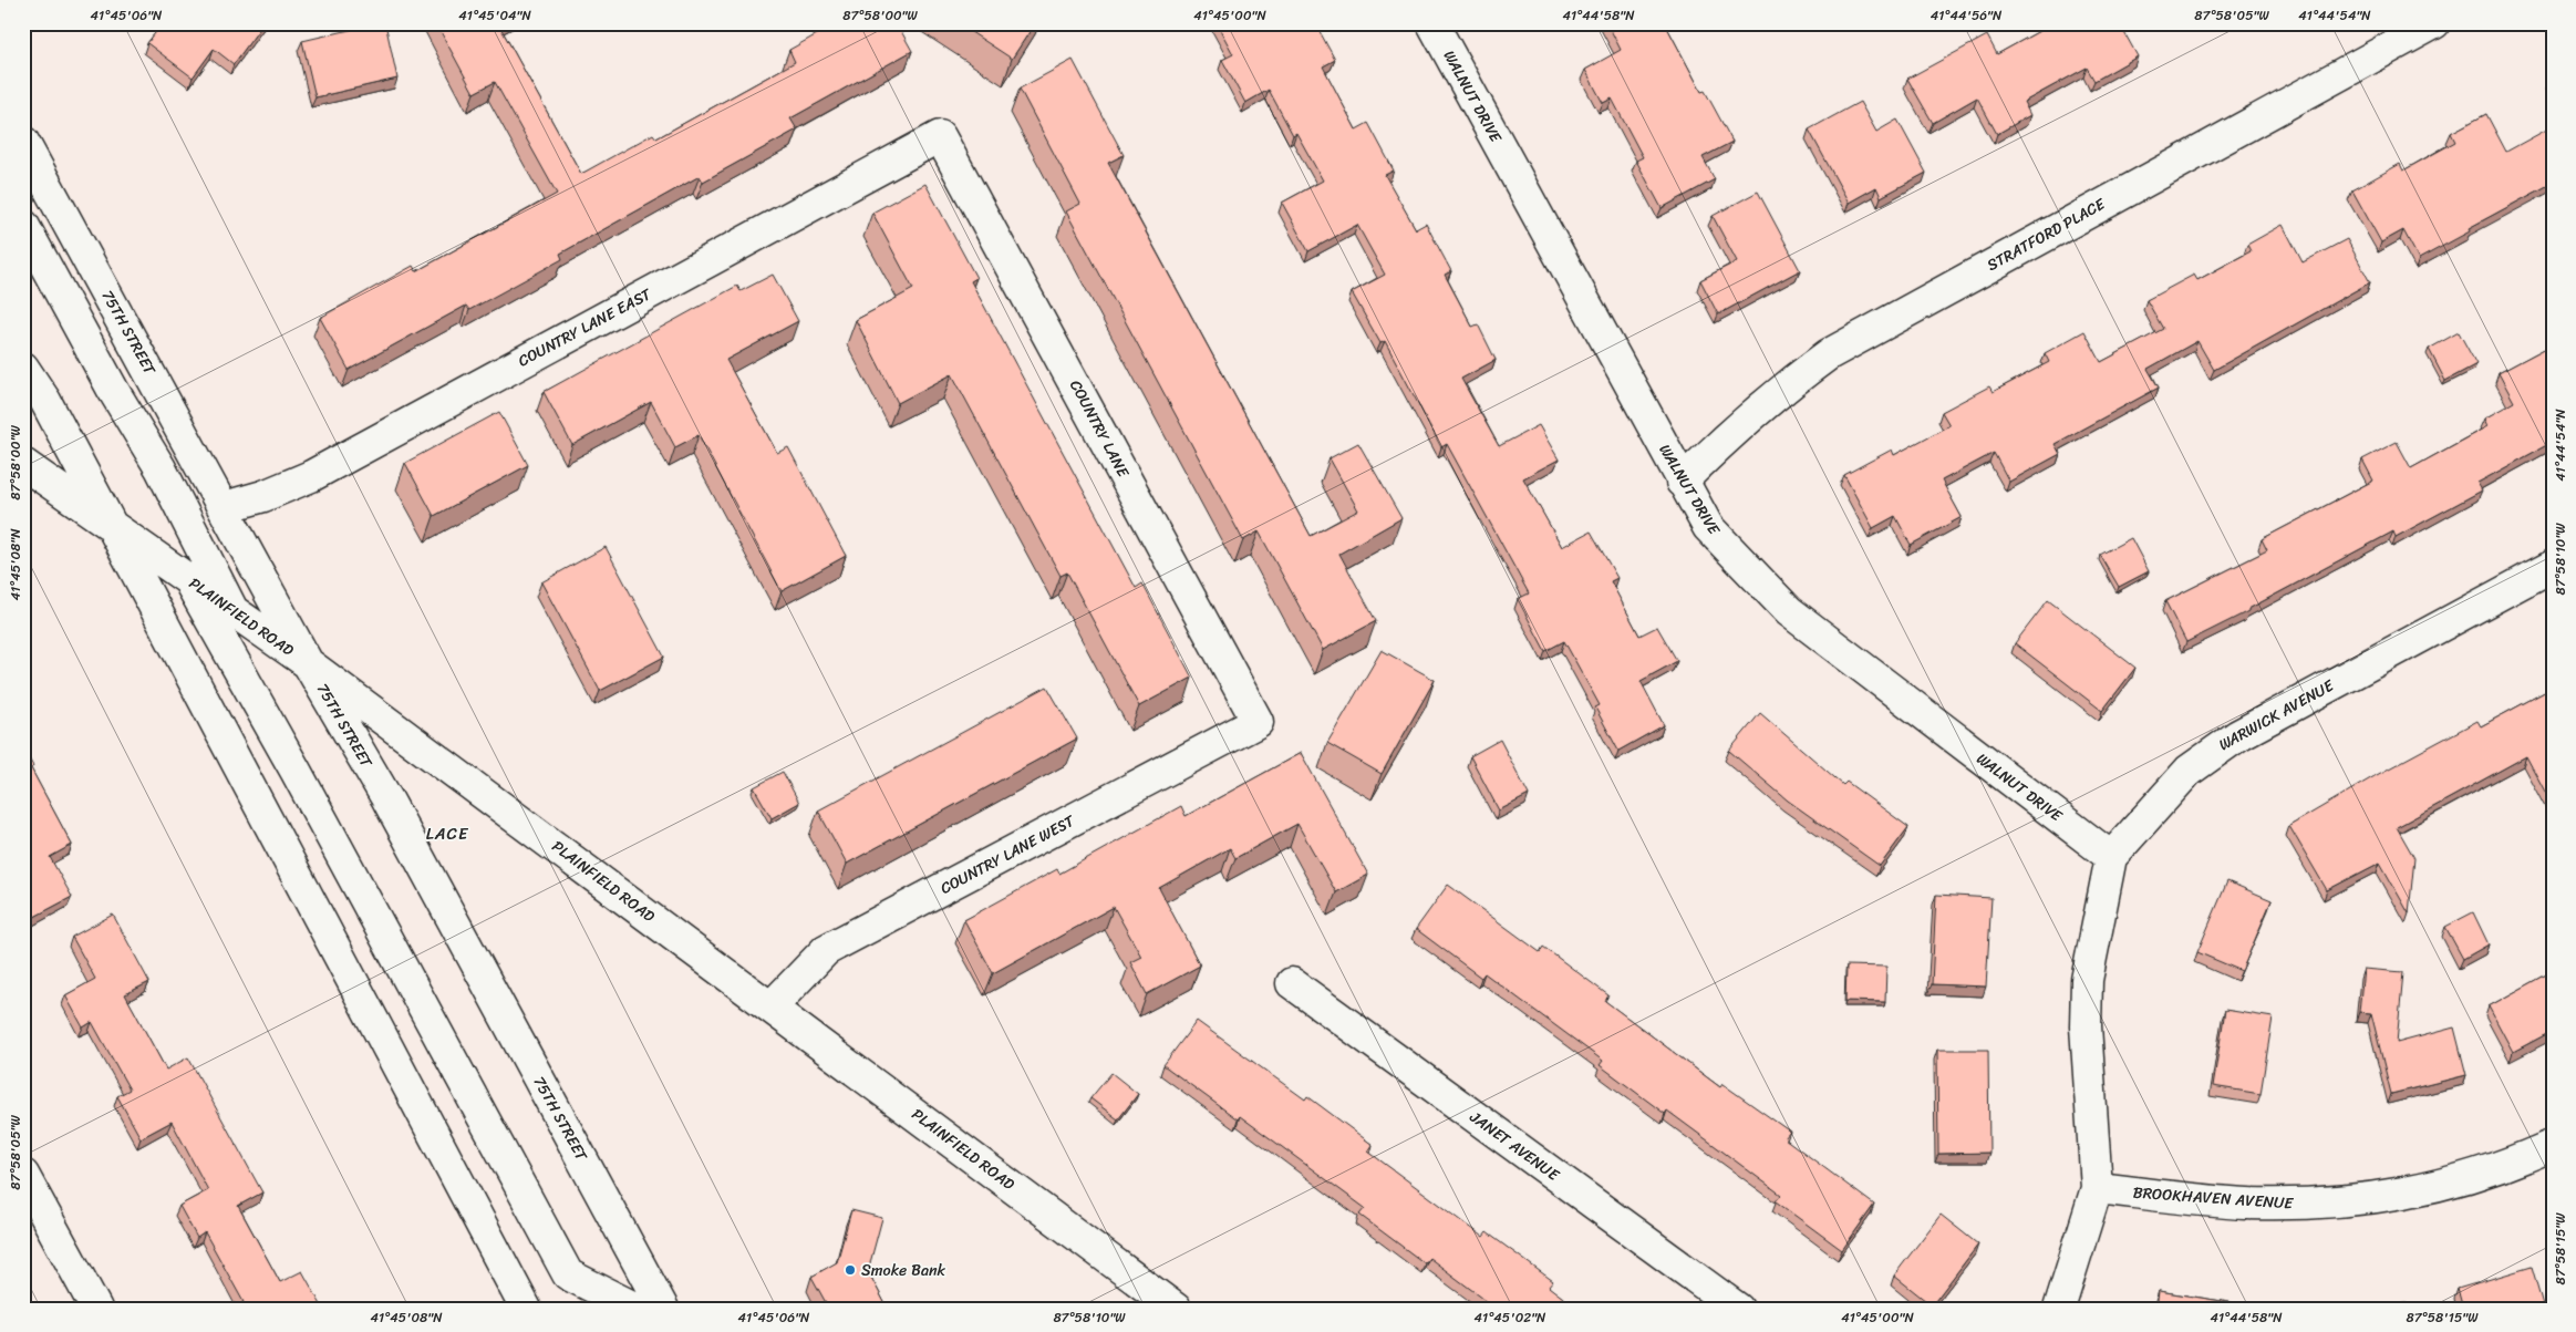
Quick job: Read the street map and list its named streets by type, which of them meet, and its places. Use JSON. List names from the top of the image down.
{
  "streets": {
    "street": [
      "WALNUT DRIVE",
      "STRATFORD PLACE",
      "COUNTRY LANE EAST",
      "75TH STREET",
      "COUNTRY LANE",
      "PLAINFIELD ROAD",
      "WARWICK AVENUE",
      "COUNTRY LANE WEST",
      "JANET AVENUE",
      "BROOKHAVEN AVENUE"
    ]
  },
  "crossings": [
    ["WALNUT DRIVE", "STRATFORD PLACE"],
    ["WALNUT DRIVE", "WARWICK AVENUE"],
    ["COUNTRY LANE EAST", "75TH STREET"],
    ["COUNTRY LANE EAST", "COUNTRY LANE"],
    ["75TH STREET", "PLAINFIELD ROAD"],
    ["COUNTRY LANE", "COUNTRY LANE WEST"],
    ["PLAINFIELD ROAD", "COUNTRY LANE WEST"],
    ["WARWICK AVENUE", "BROOKHAVEN AVENUE"]
  ],
  "districts": ["LACE"],
  "places": ["Smoke Bank"],
  "coordinates": [
    "41°45'06\"N",
    "41°45'04\"N",
    "87°58'00\"W",
    "41°45'00\"N",
    "41°44'58\"N",
    "41°44'56\"N",
    "87°58'05\"W",
    "41°44'54\"N",
    "87°58'10\"W",
    "41°45'08\"N",
    "87°58'15\"W",
    "41°45'02\"N"
  ]
}
